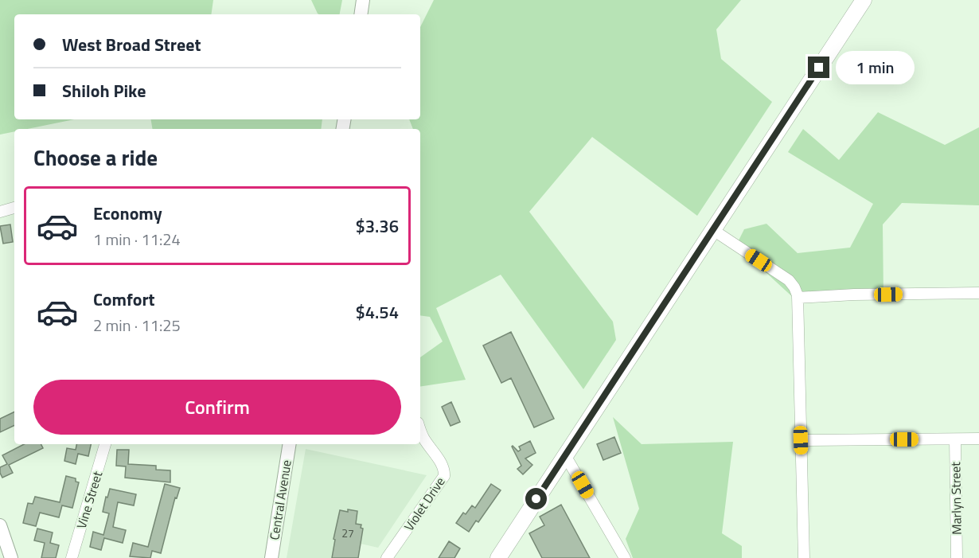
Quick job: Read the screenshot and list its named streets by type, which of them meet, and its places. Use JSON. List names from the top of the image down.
{
  "streets": {
    "main road": ["Central Avenue"],
    "street": ["Marlyn Street", "Vine Street", "Violet Drive"]
  },
  "house_numbers": ["27"],
  "page": {
    "banner": ["West Broad Street", "Shiloh Pike"],
    "bubble": "1 min",
    "heading": "Choose a ride",
    "list": [
      {
        "name": "Economy",
        "note": "1 min · 11:24",
        "value": "$3.36"
      },
      {
        "name": "Comfort",
        "note": "2 min · 11:25",
        "value": "$4.54"
      }
    ],
    "buttons": "Confirm"
  }
}
